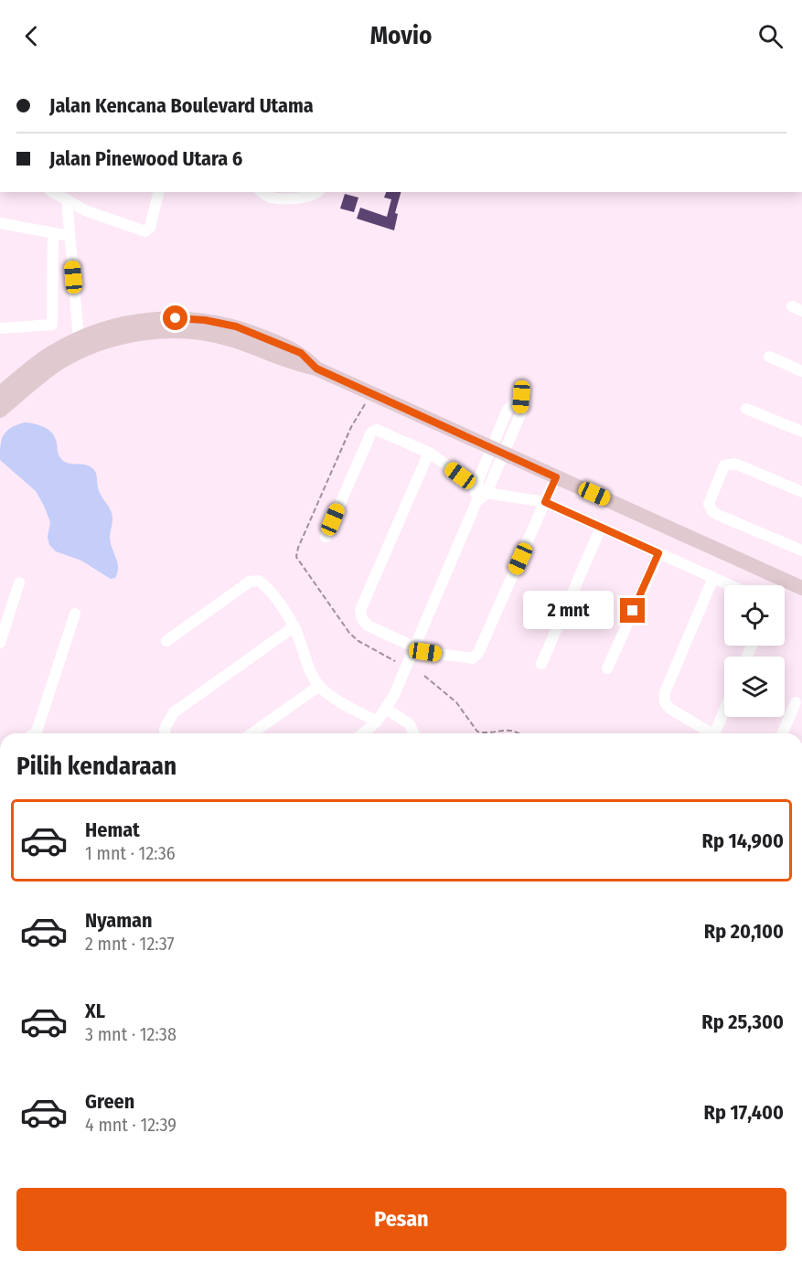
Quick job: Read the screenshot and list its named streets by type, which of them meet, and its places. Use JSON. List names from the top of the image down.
{
  "page": {
    "header": "Movio",
    "banner": ["Jalan Kencana Boulevard Utama", "Jalan Pinewood Utara 6"],
    "bubble": "2 mnt",
    "heading": "Pilih kendaraan",
    "list": [
      {
        "name": "Hemat",
        "note": "1 mnt · 12:36",
        "value": "Rp 14,900"
      },
      {
        "name": "Nyaman",
        "note": "2 mnt · 12:37",
        "value": "Rp 20,100"
      },
      {
        "name": "XL",
        "note": "3 mnt · 12:38",
        "value": "Rp 25,300"
      },
      {
        "name": "Green",
        "note": "4 mnt · 12:39",
        "value": "Rp 17,400"
      }
    ],
    "buttons": "Pesan"
  }
}
